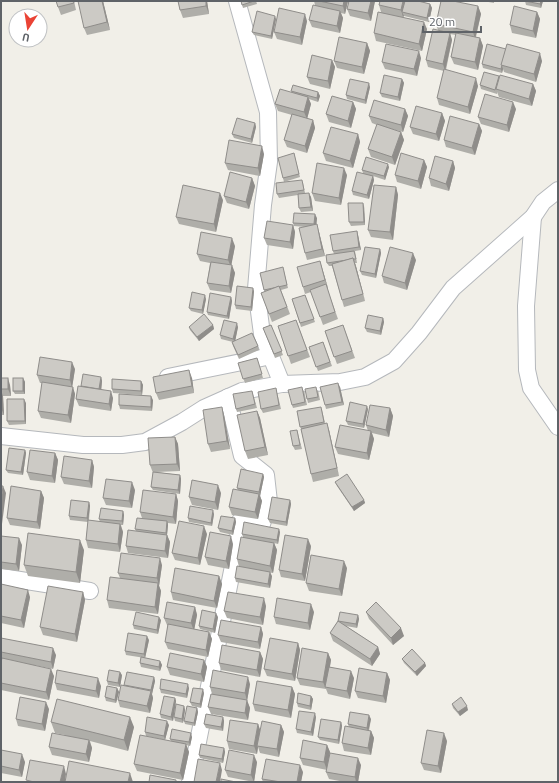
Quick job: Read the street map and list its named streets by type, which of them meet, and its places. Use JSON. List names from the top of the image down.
{
  "scale_bar": "20 m",
  "north": "bottom"
}
